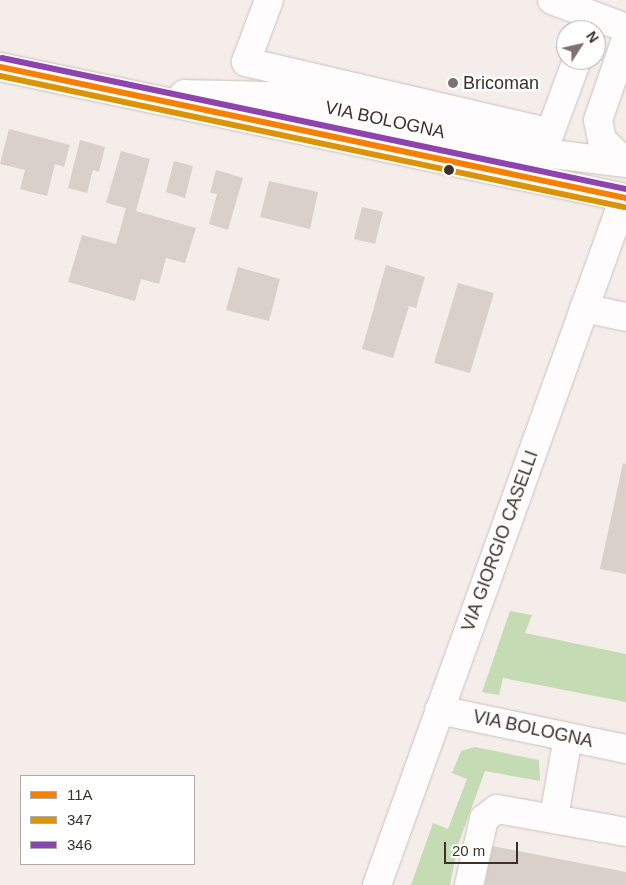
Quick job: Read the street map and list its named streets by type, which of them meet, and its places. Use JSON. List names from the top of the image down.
{
  "streets": {
    "main road": ["VIA BOLOGNA", "VIA GIORGIO CASELLI"]
  },
  "crossings": [
    ["VIA BOLOGNA", "VIA GIORGIO CASELLI"]
  ],
  "places": ["Bricoman"],
  "lines": ["transit line 346", "transit line 11A", "transit line 347"],
  "legend": ["11A", "347", "346"],
  "scale_bar": "20 m",
  "north": "top right"
}
